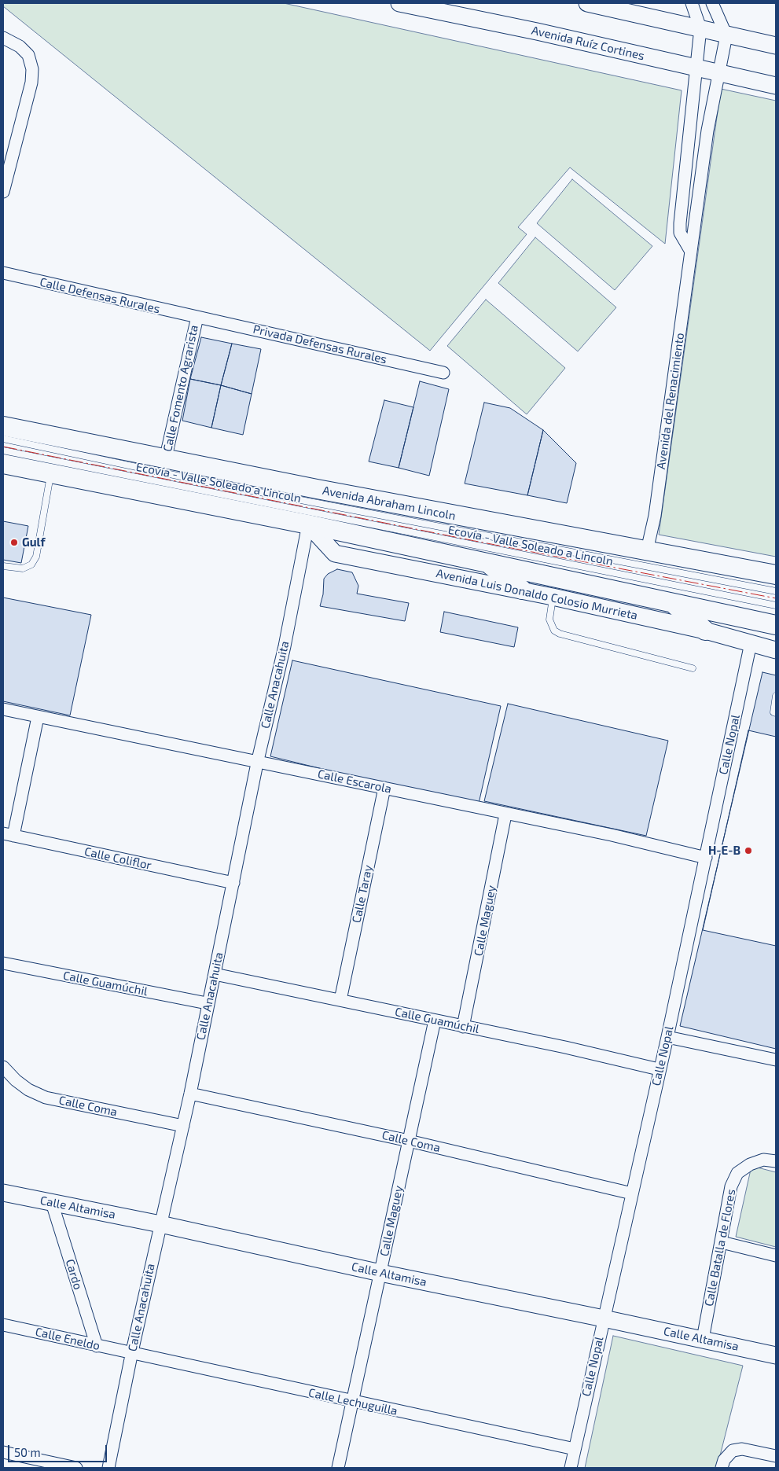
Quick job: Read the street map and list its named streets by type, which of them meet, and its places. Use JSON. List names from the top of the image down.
{
  "streets": {
    "main road": ["Avenida Abraham Lincoln"],
    "street": [
      "Avenida Ruíz Cortines",
      "Calle Defensas Rurales",
      "Privada Defensas Rurales",
      "Calle Fomento Agrarista",
      "Avenida del Renacimiento",
      "Avenida Luis Donaldo Colosio Murrieta",
      "Calle Anacahuita",
      "Calle Nopal",
      "Calle Escarola",
      "Calle Coliflor",
      "Calle Taray",
      "Calle Maguey",
      "Calle Guamúchil",
      "Calle Coma",
      "Calle Altamisa",
      "Calle Batalla de Flores",
      "Cardo",
      "Calle Eneldo",
      "Calle Lechuguilla"
    ],
    "lane": ["Ecovía - Valle Soleado a Lincoln"]
  },
  "crossings": [
    ["Avenida Ruíz Cortines", "Avenida del Renacimiento"],
    ["Calle Defensas Rurales", "Privada Defensas Rurales"],
    ["Calle Defensas Rurales", "Calle Fomento Agrarista"],
    ["Privada Defensas Rurales", "Calle Fomento Agrarista"],
    ["Calle Fomento Agrarista", "Avenida Abraham Lincoln"],
    ["Avenida del Renacimiento", "Avenida Abraham Lincoln"],
    ["Avenida Luis Donaldo Colosio Murrieta", "Calle Anacahuita"],
    ["Avenida Luis Donaldo Colosio Murrieta", "Calle Nopal"],
    ["Calle Anacahuita", "Calle Escarola"],
    ["Calle Anacahuita", "Calle Coliflor"],
    ["Calle Anacahuita", "Calle Guamúchil"],
    ["Calle Anacahuita", "Calle Coma"],
    ["Calle Anacahuita", "Calle Altamisa"],
    ["Calle Anacahuita", "Calle Eneldo"],
    ["Calle Anacahuita", "Calle Lechuguilla"],
    ["Calle Nopal", "Calle Escarola"],
    ["Calle Nopal", "Calle Guamúchil"],
    ["Calle Nopal", "Calle Coma"],
    ["Calle Nopal", "Calle Altamisa"],
    ["Calle Nopal", "Calle Lechuguilla"],
    ["Calle Escarola", "Calle Taray"],
    ["Calle Escarola", "Calle Maguey"],
    ["Calle Taray", "Calle Guamúchil"],
    ["Calle Maguey", "Calle Guamúchil"],
    ["Calle Maguey", "Calle Coma"],
    ["Calle Maguey", "Calle Altamisa"],
    ["Calle Maguey", "Calle Lechuguilla"],
    ["Calle Altamisa", "Calle Batalla de Flores"],
    ["Calle Altamisa", "Cardo"],
    ["Cardo", "Calle Eneldo"],
    ["Calle Eneldo", "Calle Lechuguilla"]
  ],
  "places": ["Gulf", "H-E-B"],
  "scale_bar": "50 m"
}
